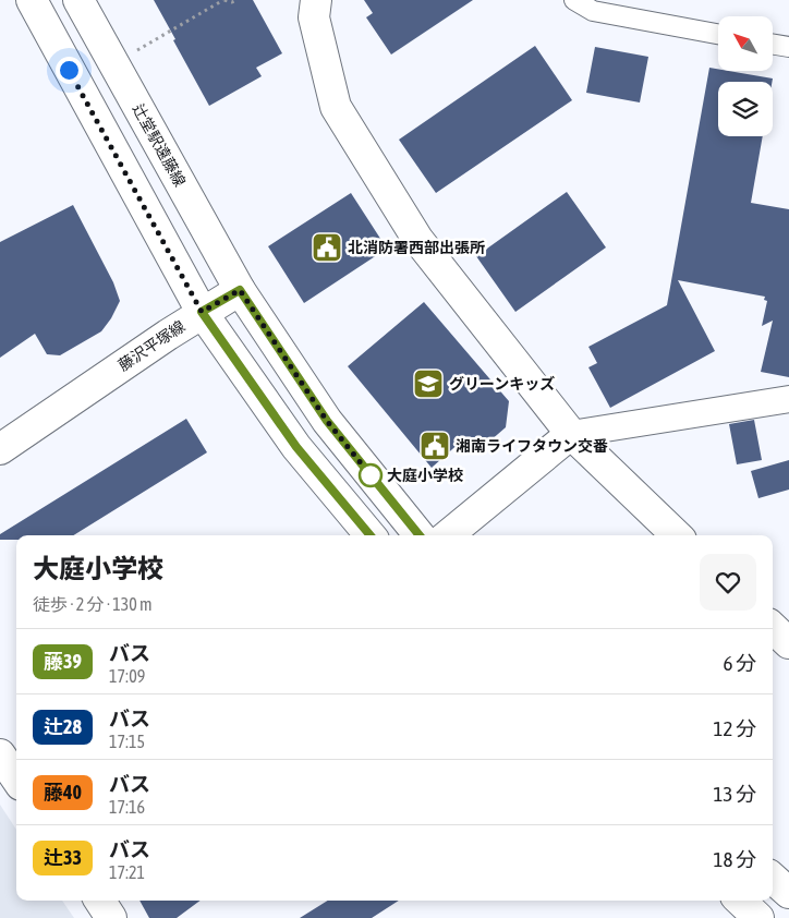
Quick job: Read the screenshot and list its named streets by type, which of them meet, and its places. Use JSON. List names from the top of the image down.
{
  "streets": {
    "street": ["辻堂駅遠藤線", "藤沢平塚線"]
  },
  "places": {
    "public building": ["北消防署西部出張所", "湘南ライフタウン交番"],
    "school or university": ["グリーンキッズ"],
    "other": ["大庭小学校"]
  },
  "lines": ["bus line 藤39"],
  "north": "top left",
  "page": {
    "heading": ["大庭小学校", "徒歩 · 2 分 · 130 m"],
    "list": [
      {
        "mark": "藤39",
        "name": "バス",
        "note": "17:09",
        "value": "6 分"
      },
      {
        "mark": "辻28",
        "name": "バス",
        "note": "17:15",
        "value": "12 分"
      },
      {
        "mark": "藤40",
        "name": "バス",
        "note": "17:16",
        "value": "13 分"
      },
      {
        "mark": "辻33",
        "name": "バス",
        "note": "17:21",
        "value": "18 分"
      }
    ]
  }
}
